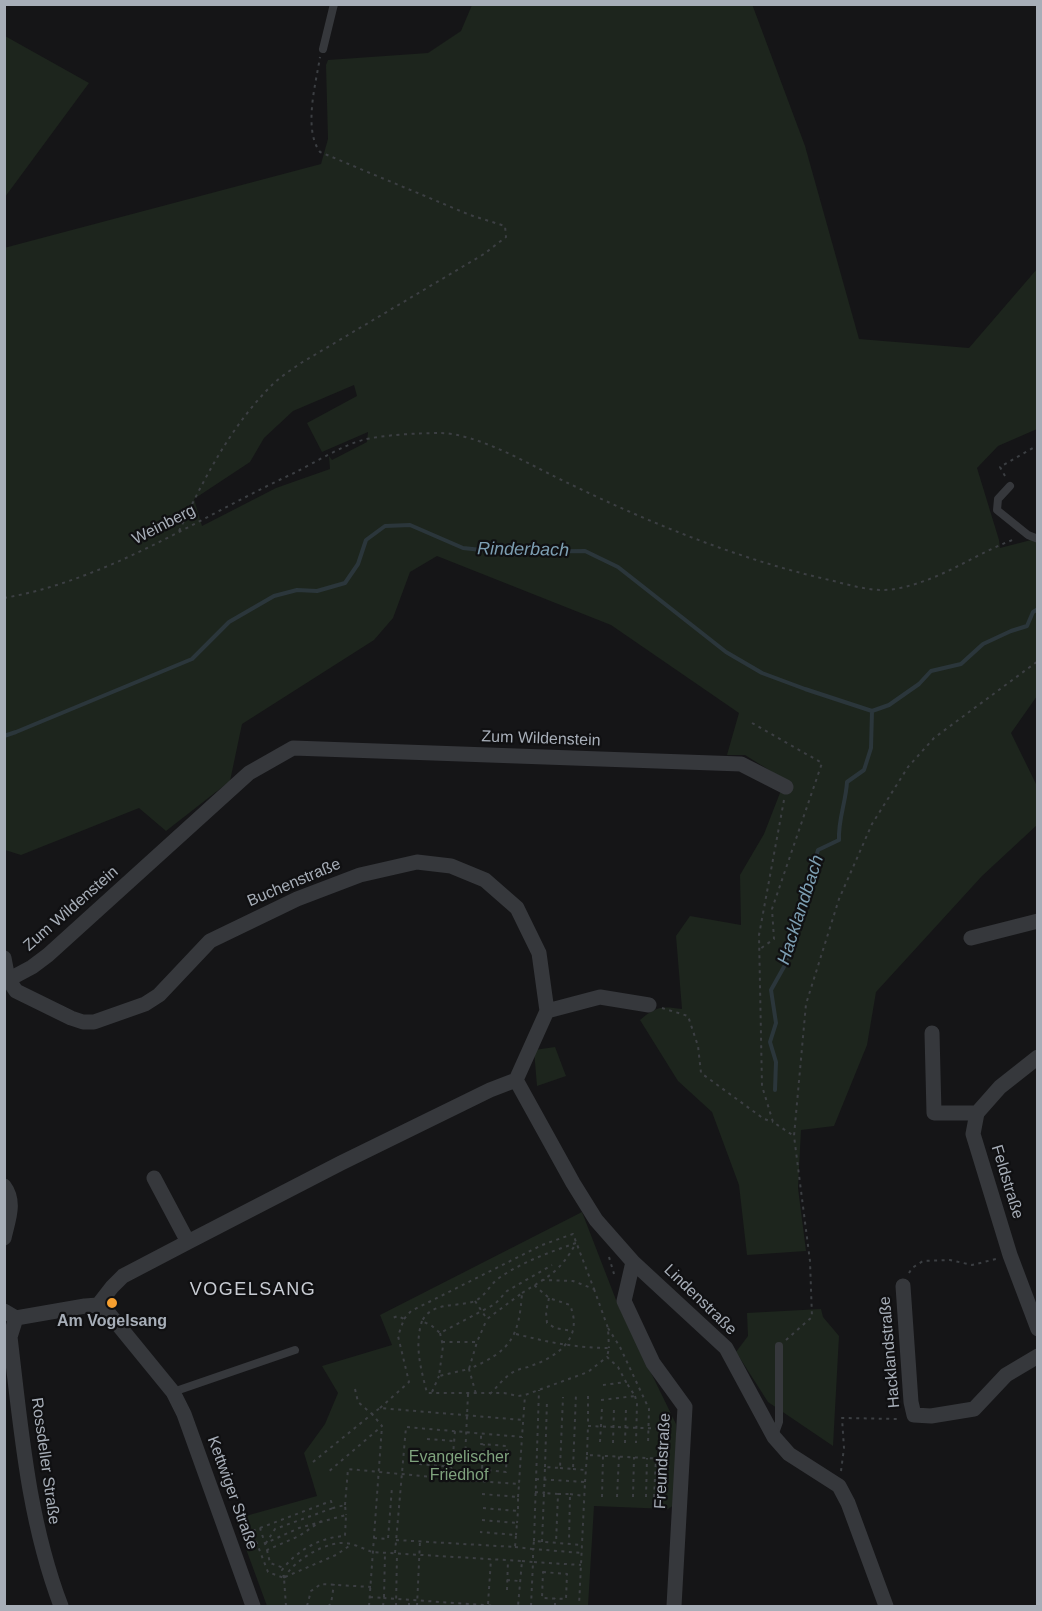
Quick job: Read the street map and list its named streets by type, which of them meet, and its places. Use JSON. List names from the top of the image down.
{
  "streets": {
    "street": [
      "Zum Wildenstein",
      "Buchenstraße",
      "Feldstraße",
      "Lindenstraße",
      "Hacklandstraße",
      "Rossdeller Straße",
      "Freundstraße",
      "Kettwiger Straße"
    ],
    "path": ["Weinberg"]
  },
  "crossings": [
    ["Zum Wildenstein", "Buchenstraße"]
  ],
  "districts": ["VOGELSANG"],
  "water": ["Rinderbach", "Hacklandbach"],
  "parks": ["Evangelischer Friedhof"],
  "places": ["Am Vogelsang"]
}
